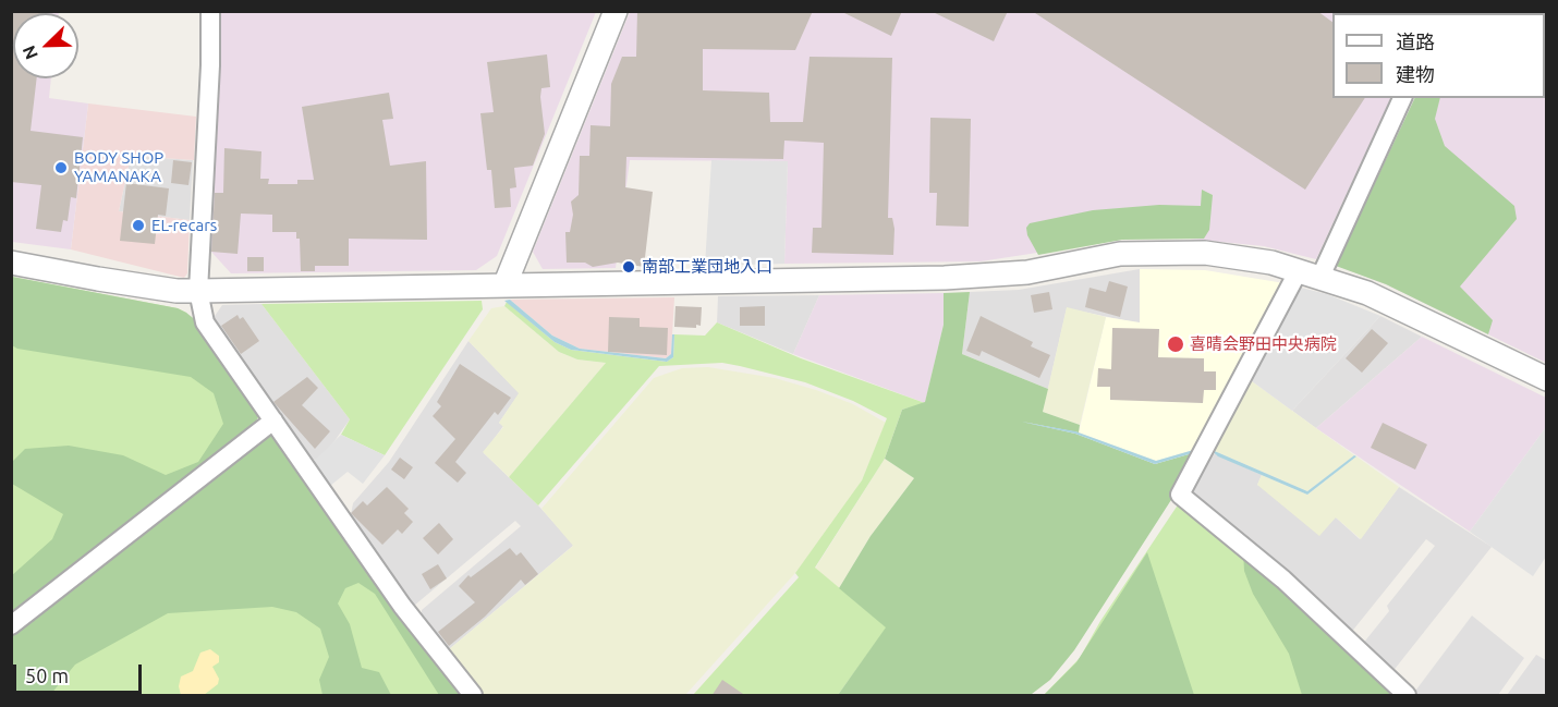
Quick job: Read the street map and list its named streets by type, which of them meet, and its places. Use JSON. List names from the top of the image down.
{
  "places": [
    "BODY SHOP YAMANAKA",
    "EL-recars",
    "南部工業団地入口",
    "喜晴会野田中央病院"
  ],
  "legend": ["道路", "建物"],
  "scale_bar": "50 m",
  "north": "bottom left"
}
